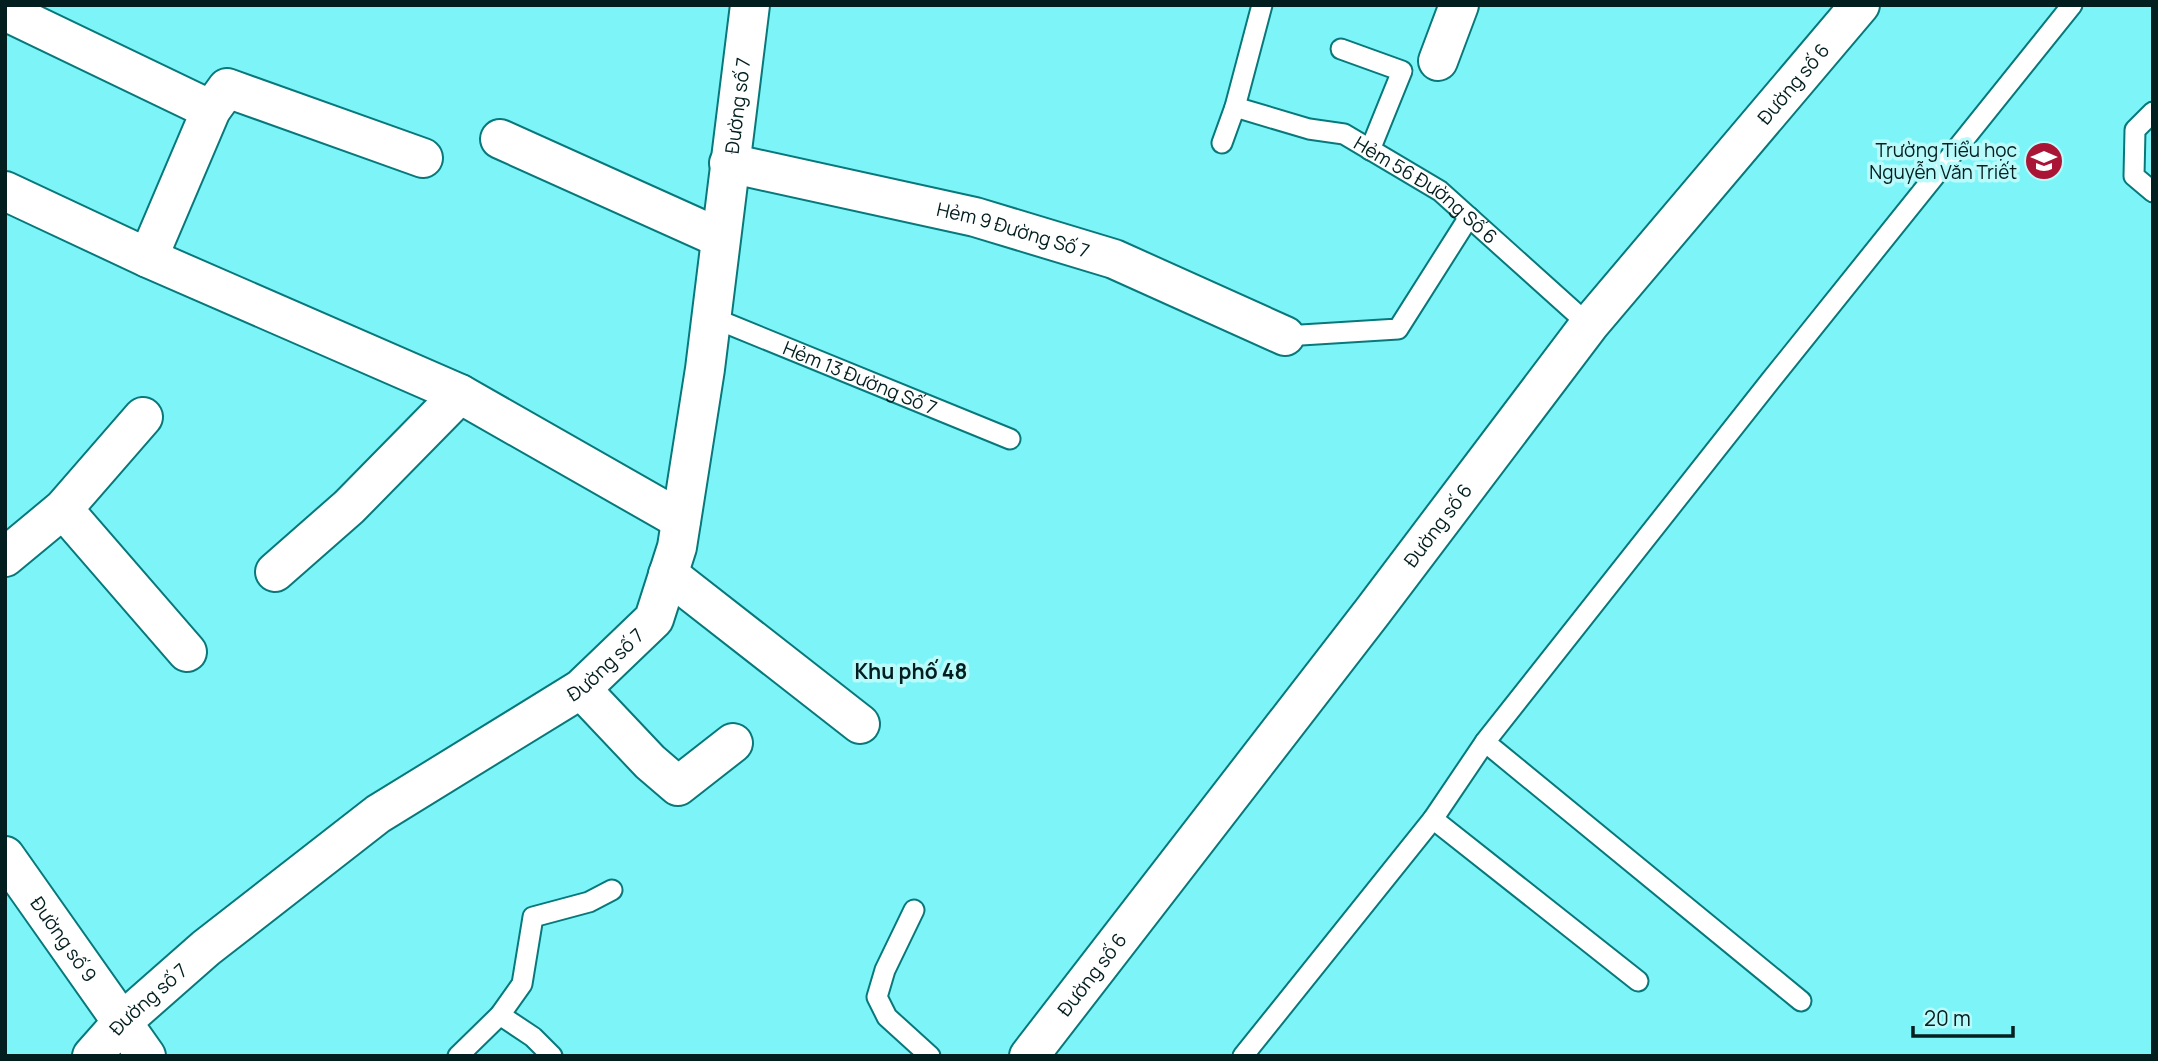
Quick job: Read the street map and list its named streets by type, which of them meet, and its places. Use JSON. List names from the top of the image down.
{
  "streets": {
    "street": [
      "Đường số 6",
      "Đường số 7",
      "Hẻm 9 Đường Số 7",
      "Đường số 9"
    ],
    "lane": ["Hẻm 56 Đường Số 6", "Hẻm 13 Đường Số 7"]
  },
  "crossings": [
    ["Đường số 6", "Hẻm 56 Đường Số 6"],
    ["Đường số 7", "Hẻm 9 Đường Số 7"],
    ["Đường số 7", "Hẻm 13 Đường Số 7"],
    ["Đường số 7", "Đường số 9"]
  ],
  "districts": ["Khu phố 48"],
  "places": {
    "school or university": ["Trường Tiểu học Nguyễn Văn Triết"]
  },
  "scale_bar": "20 m"
}
